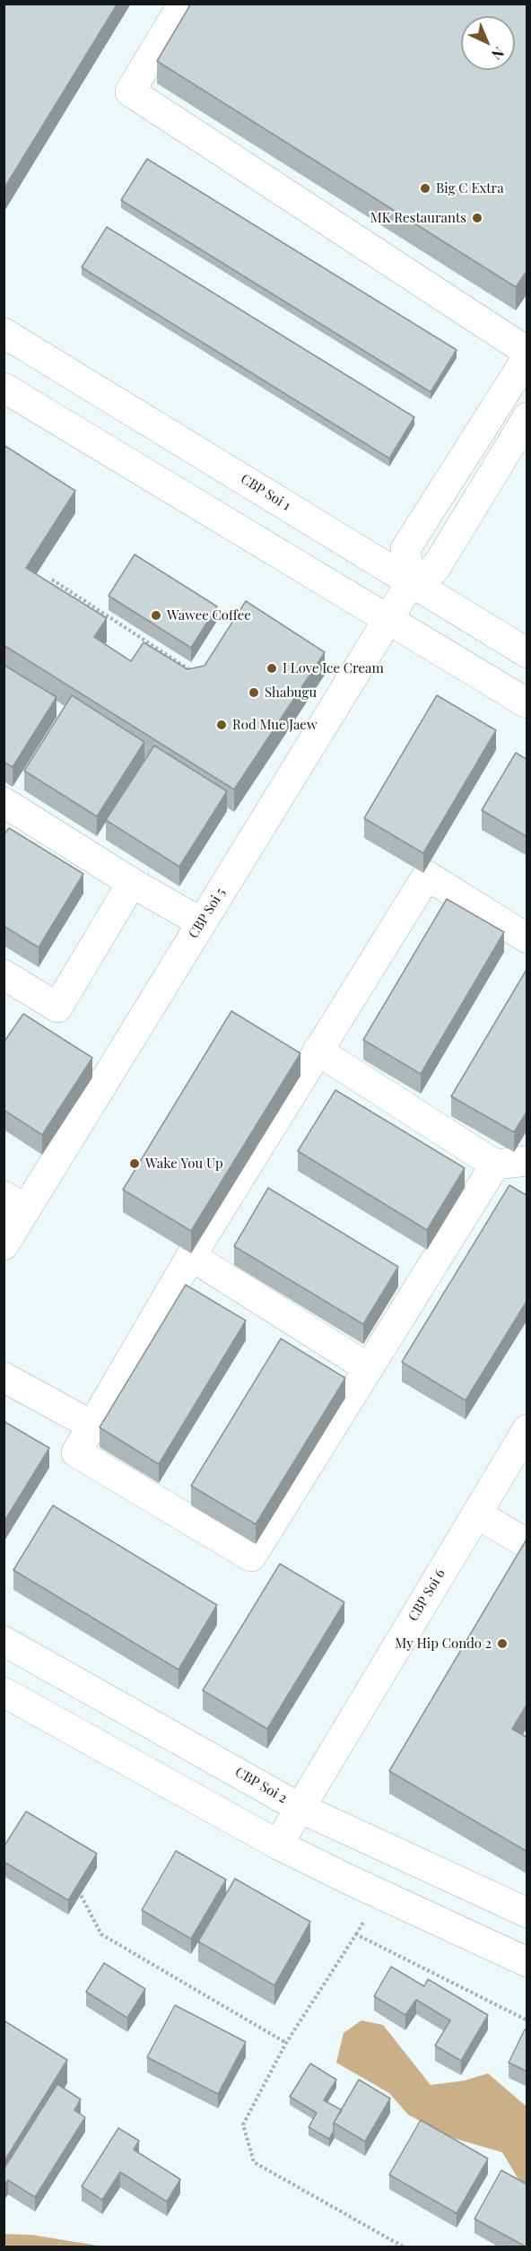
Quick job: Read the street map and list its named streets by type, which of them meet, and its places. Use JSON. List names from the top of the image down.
{
  "streets": {
    "street": [
      "CBP Soi 1",
      "CBP Soi 5",
      "CBP Soi 6",
      "CBP Soi 2"
    ]
  },
  "crossings": [
    ["CBP Soi 1", "CBP Soi 5"],
    ["CBP Soi 6", "CBP Soi 2"]
  ],
  "places": [
    "Big C Extra",
    "MK Restaurants",
    "Wawee Coffee",
    "I Love Ice Cream",
    "Shabugu",
    "Rod Mue Jaew",
    "Wake You Up",
    "My Hip Condo 2"
  ],
  "north": "bottom right"
}
